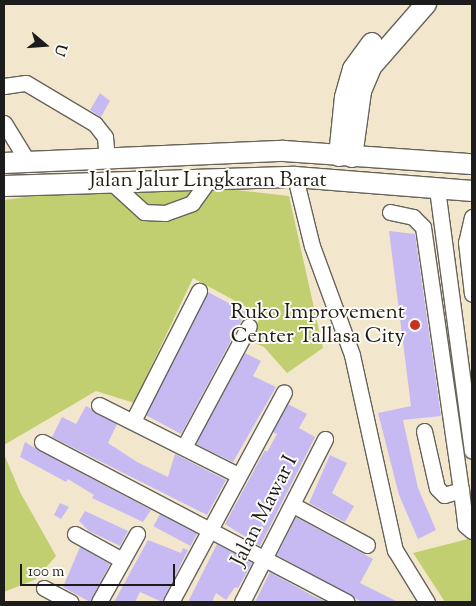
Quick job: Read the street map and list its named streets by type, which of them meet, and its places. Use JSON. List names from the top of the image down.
{
  "streets": {
    "main road": ["Jalan Jalur Lingkaran Barat"],
    "street": ["Jalan Mawar I"]
  },
  "places": ["Ruko Improvement Center Tallasa City"],
  "scale_bar": "100 m",
  "north": "right"
}
